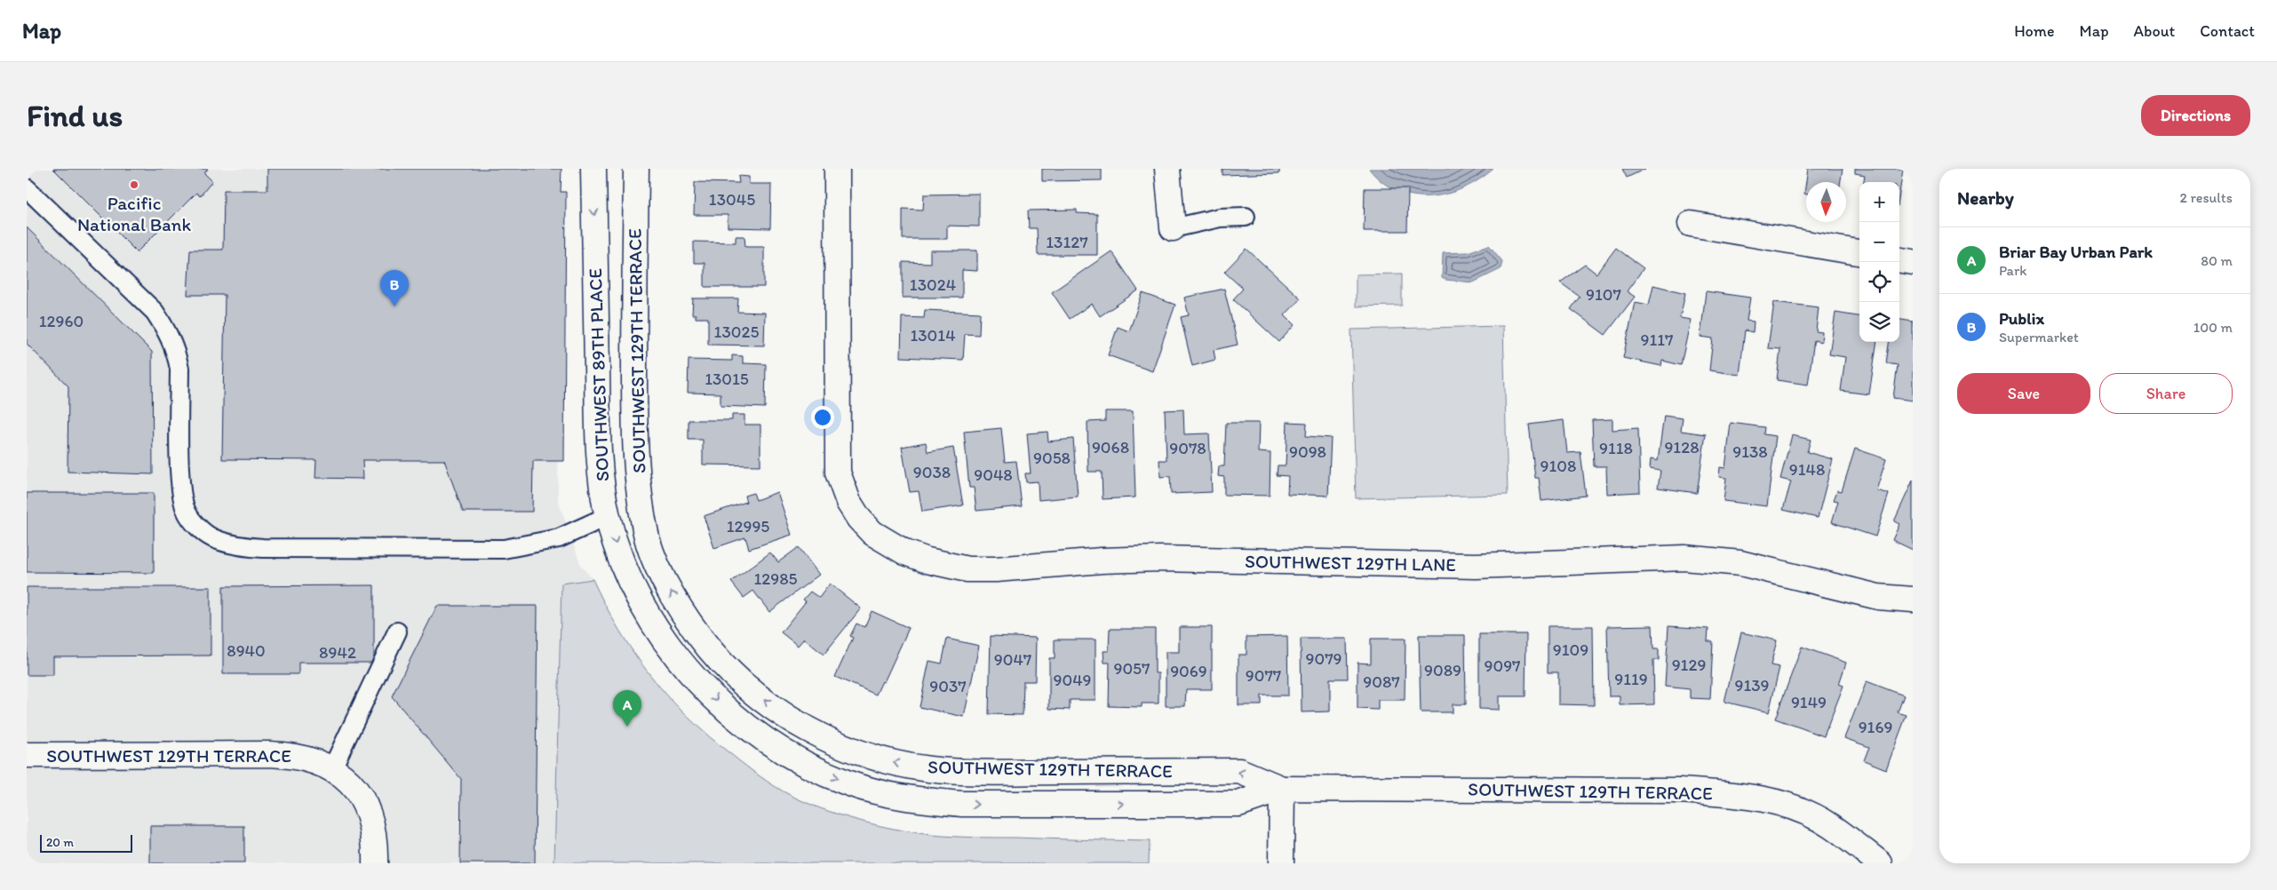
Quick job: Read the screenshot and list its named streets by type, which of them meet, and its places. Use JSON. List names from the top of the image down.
{
  "streets": {
    "street": ["SOUTHWEST 129TH TERRACE", "SOUTHWEST 89TH PLACE", "SOUTHWEST 129TH LANE"]
  },
  "crossings": [
    ["SOUTHWEST 129TH TERRACE", "SOUTHWEST 89TH PLACE"]
  ],
  "one_way": ["SOUTHWEST 89TH PLACE"],
  "places": ["Pacific National Bank"],
  "house_numbers": [
    "13045",
    "13127",
    "13024",
    "9107",
    "12960",
    "13025",
    "13014",
    "9117",
    "13015",
    "9068",
    "9128",
    "9078",
    "9118",
    "9098",
    "9138",
    "9058",
    "9108",
    "9148",
    "9038",
    "9048",
    "12995",
    "12985",
    "9109",
    "8940",
    "8942",
    "9079",
    "9047",
    "9129",
    "9097",
    "9057",
    "9089",
    "9069",
    "9077",
    "9119",
    "9049",
    "9087",
    "9139",
    "9037",
    "9149",
    "9169"
  ],
  "scale_bar": "20 m",
  "north": "bottom",
  "page": {
    "header": "Map",
    "nav": [
      "Home",
      "Map",
      "About",
      "Contact"
    ],
    "buttons": [
      "Directions",
      ["Save", "Share"]
    ],
    "title": "Find us",
    "heading": ["Nearby", "2 results"],
    "map_buttons": ["+", "−"],
    "list": [
      {
        "mark": "A",
        "name": "Briar Bay Urban Park",
        "note": "Park",
        "value": "80 m"
      },
      {
        "mark": "B",
        "name": "Publix",
        "note": "Supermarket",
        "value": "100 m"
      }
    ],
    "pins": ["B", "A"],
    "scale": "20 m"
  }
}
